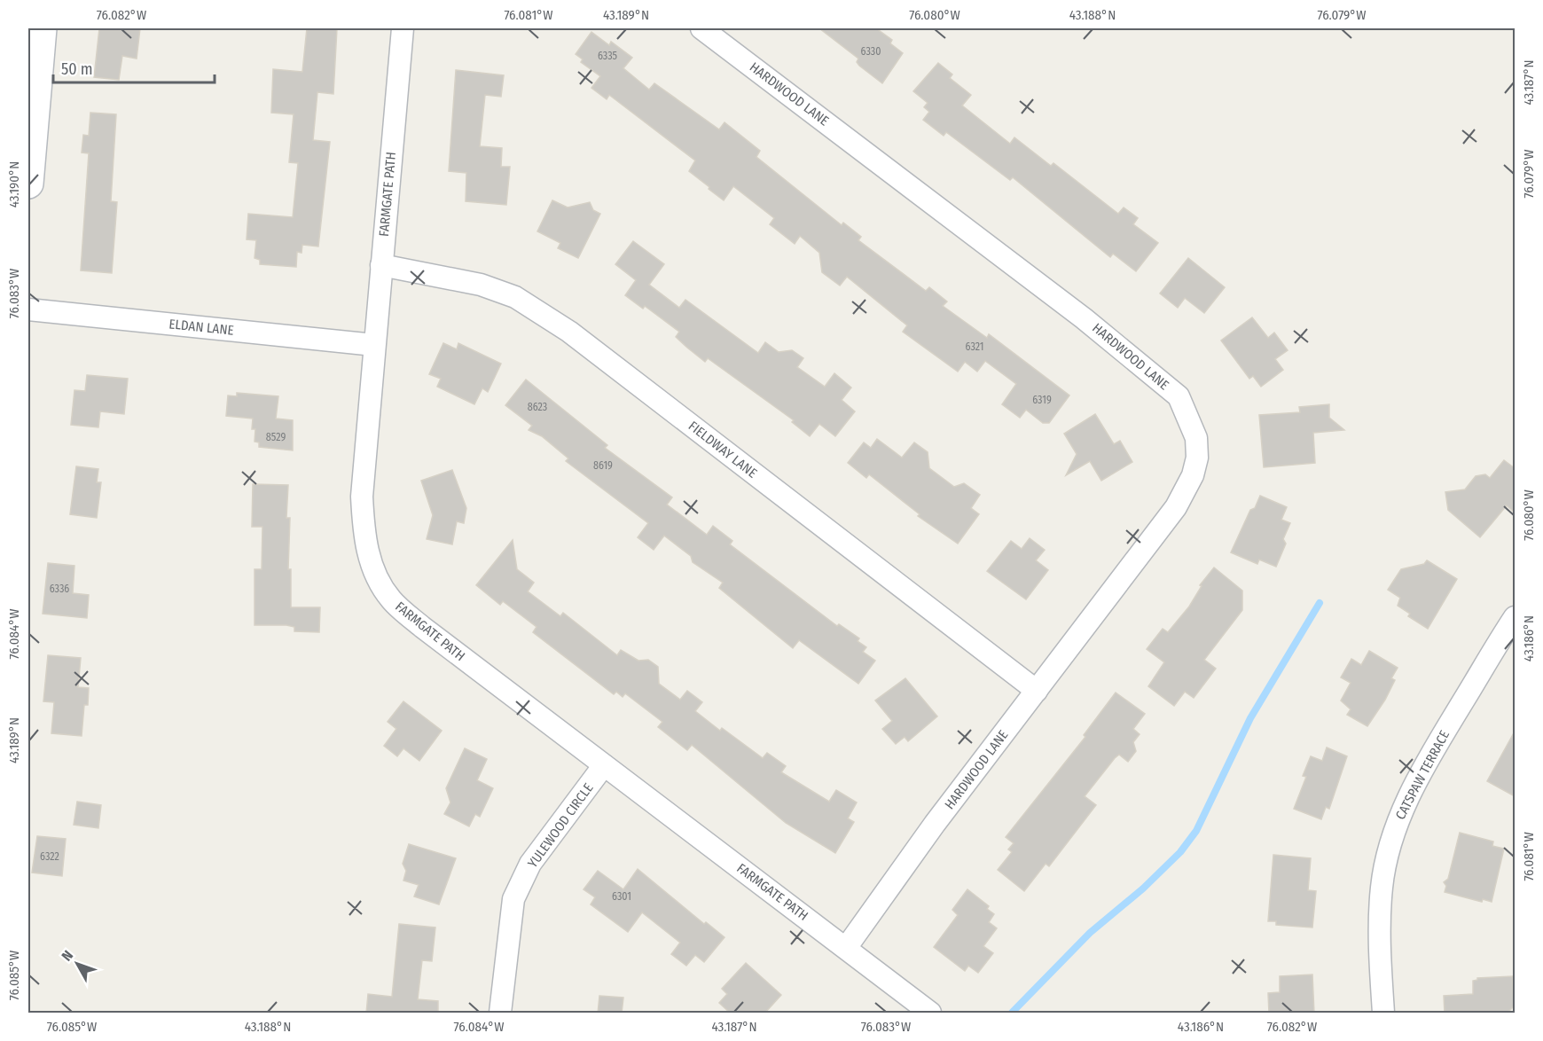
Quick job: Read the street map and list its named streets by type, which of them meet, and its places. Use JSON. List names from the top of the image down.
{
  "streets": {
    "street": [
      "HARDWOOD LANE",
      "FARMGATE PATH",
      "ELDAN LANE",
      "FIELDWAY LANE",
      "CATSPAW TERRACE",
      "YULEWOOD CIRCLE"
    ]
  },
  "crossings": [
    ["HARDWOOD LANE", "FARMGATE PATH"],
    ["HARDWOOD LANE", "FIELDWAY LANE"],
    ["FARMGATE PATH", "ELDAN LANE"],
    ["FARMGATE PATH", "FIELDWAY LANE"],
    ["FARMGATE PATH", "YULEWOOD CIRCLE"]
  ],
  "house_numbers": [
    "6330",
    "6335",
    "6321",
    "6319",
    "8623",
    "8529",
    "8619",
    "6336",
    "6322",
    "6301"
  ],
  "scale_bar": "50 m",
  "north": "top left",
  "coordinates": [
    "76.082°W",
    "76.081°W",
    "43.189°N",
    "76.080°W",
    "43.188°N",
    "76.079°W",
    "43.187°N",
    "43.190°N",
    "76.083°W",
    "76.084°W",
    "43.186°N",
    "76.085°W"
  ]
}
